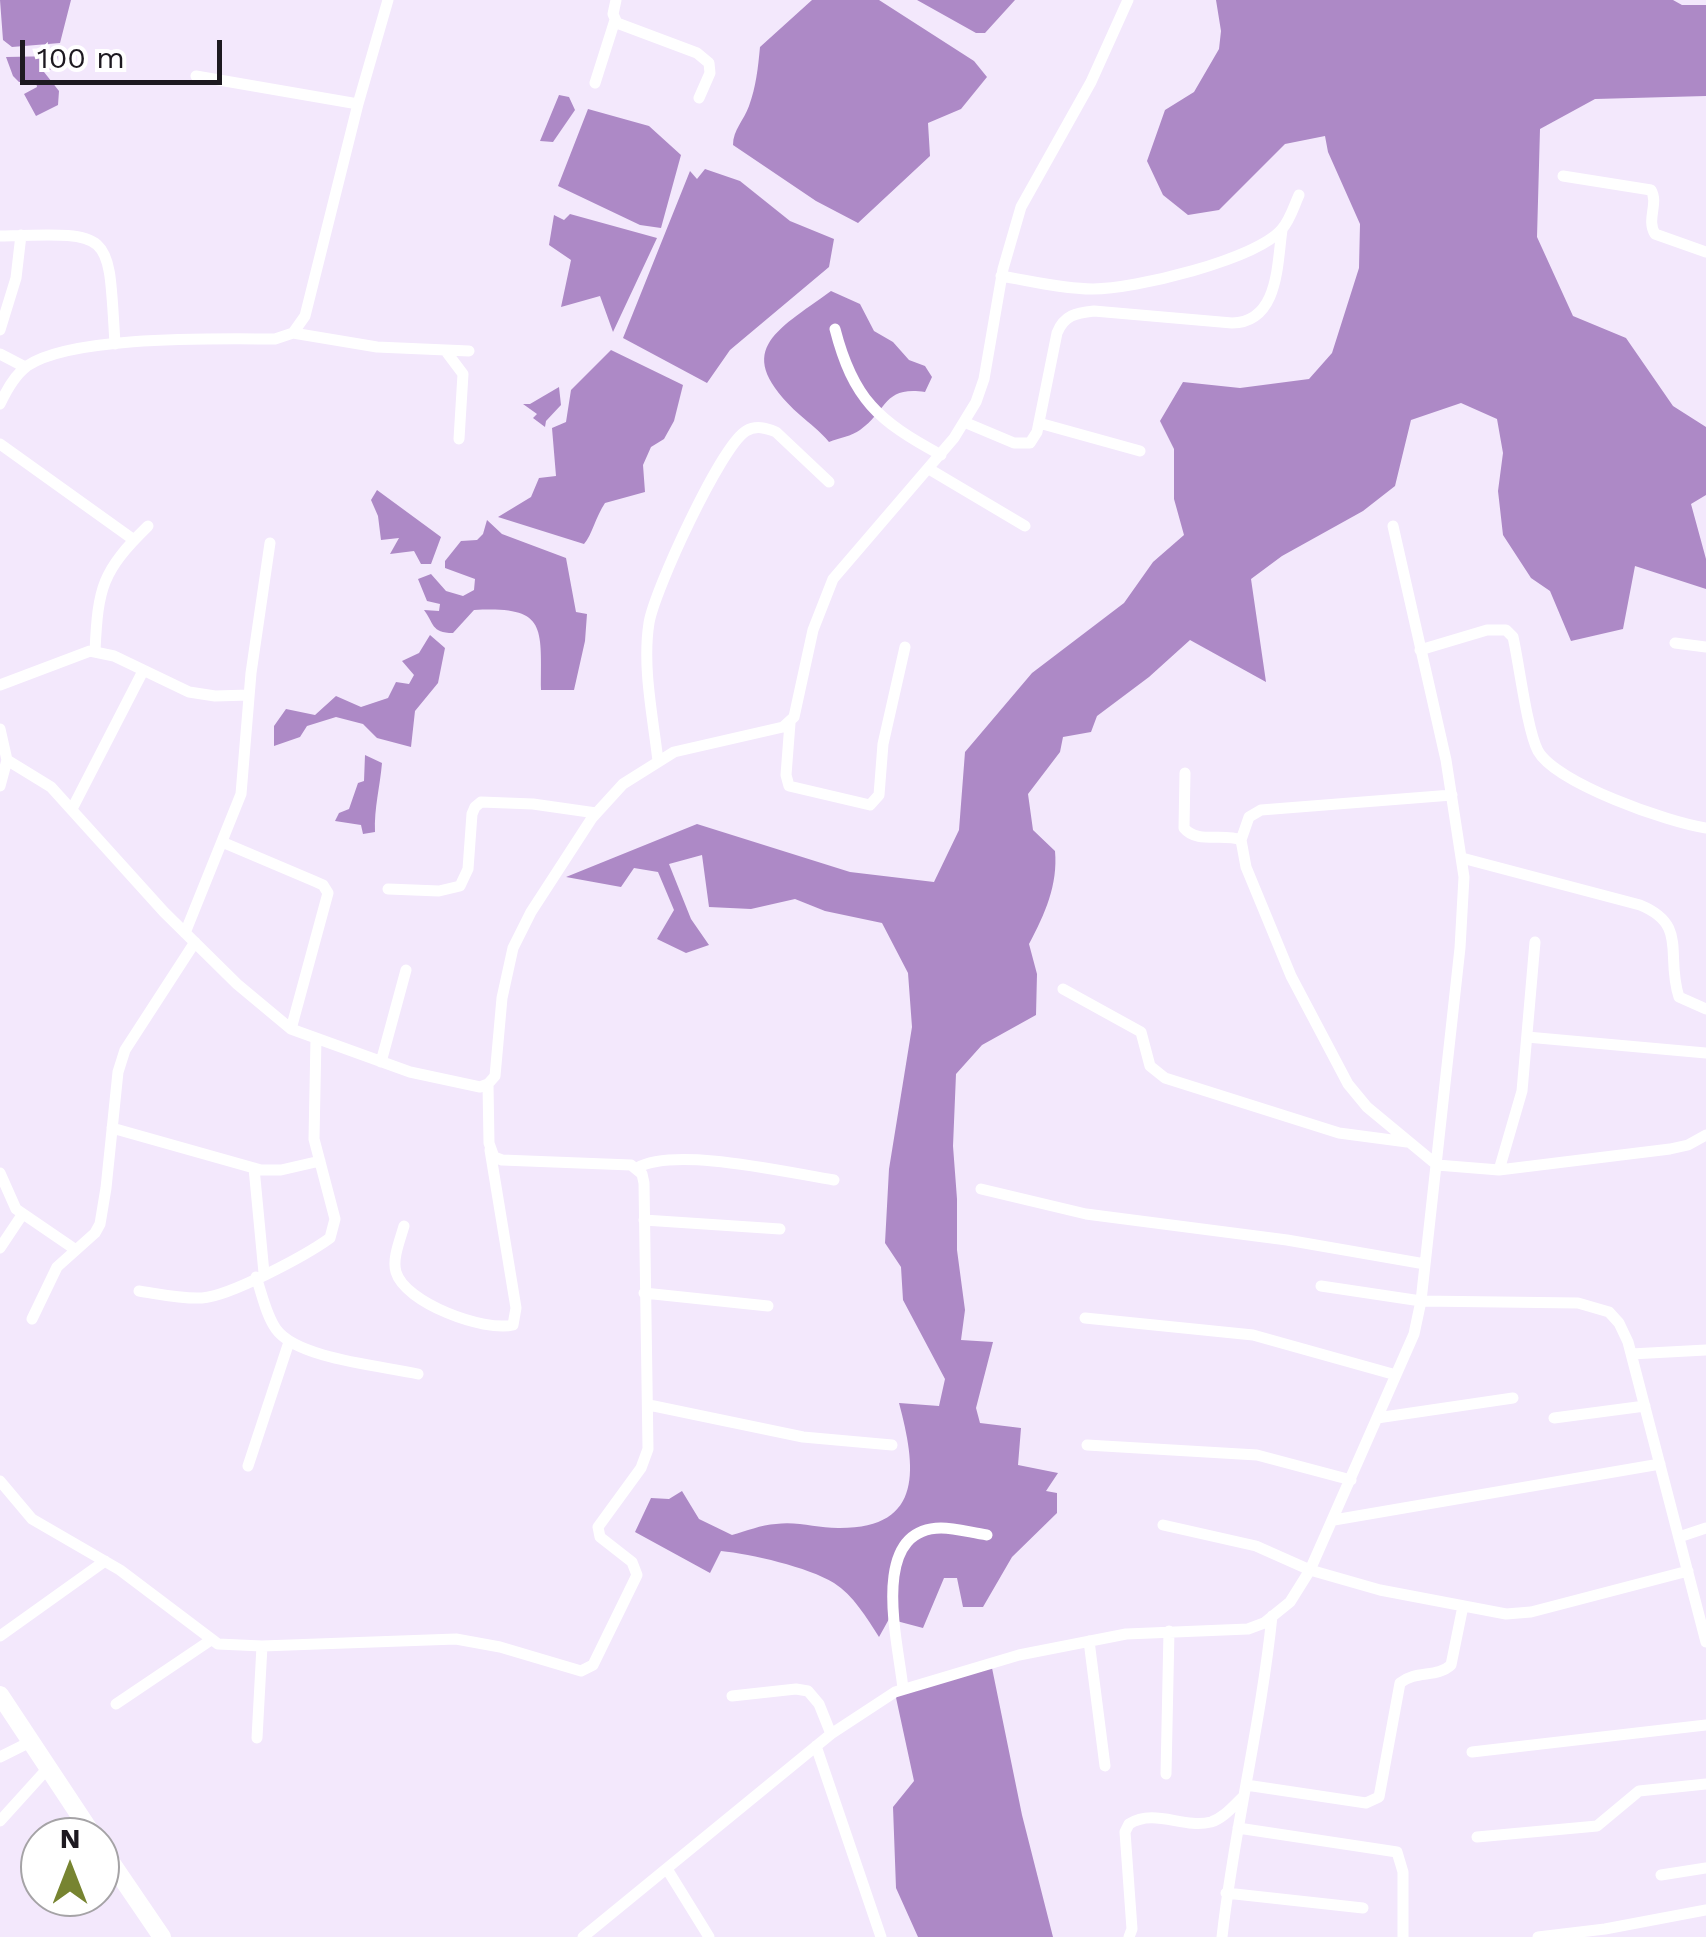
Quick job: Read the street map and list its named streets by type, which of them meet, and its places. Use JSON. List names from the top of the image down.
{
  "scale_bar": "100 m",
  "north": "top"
}
